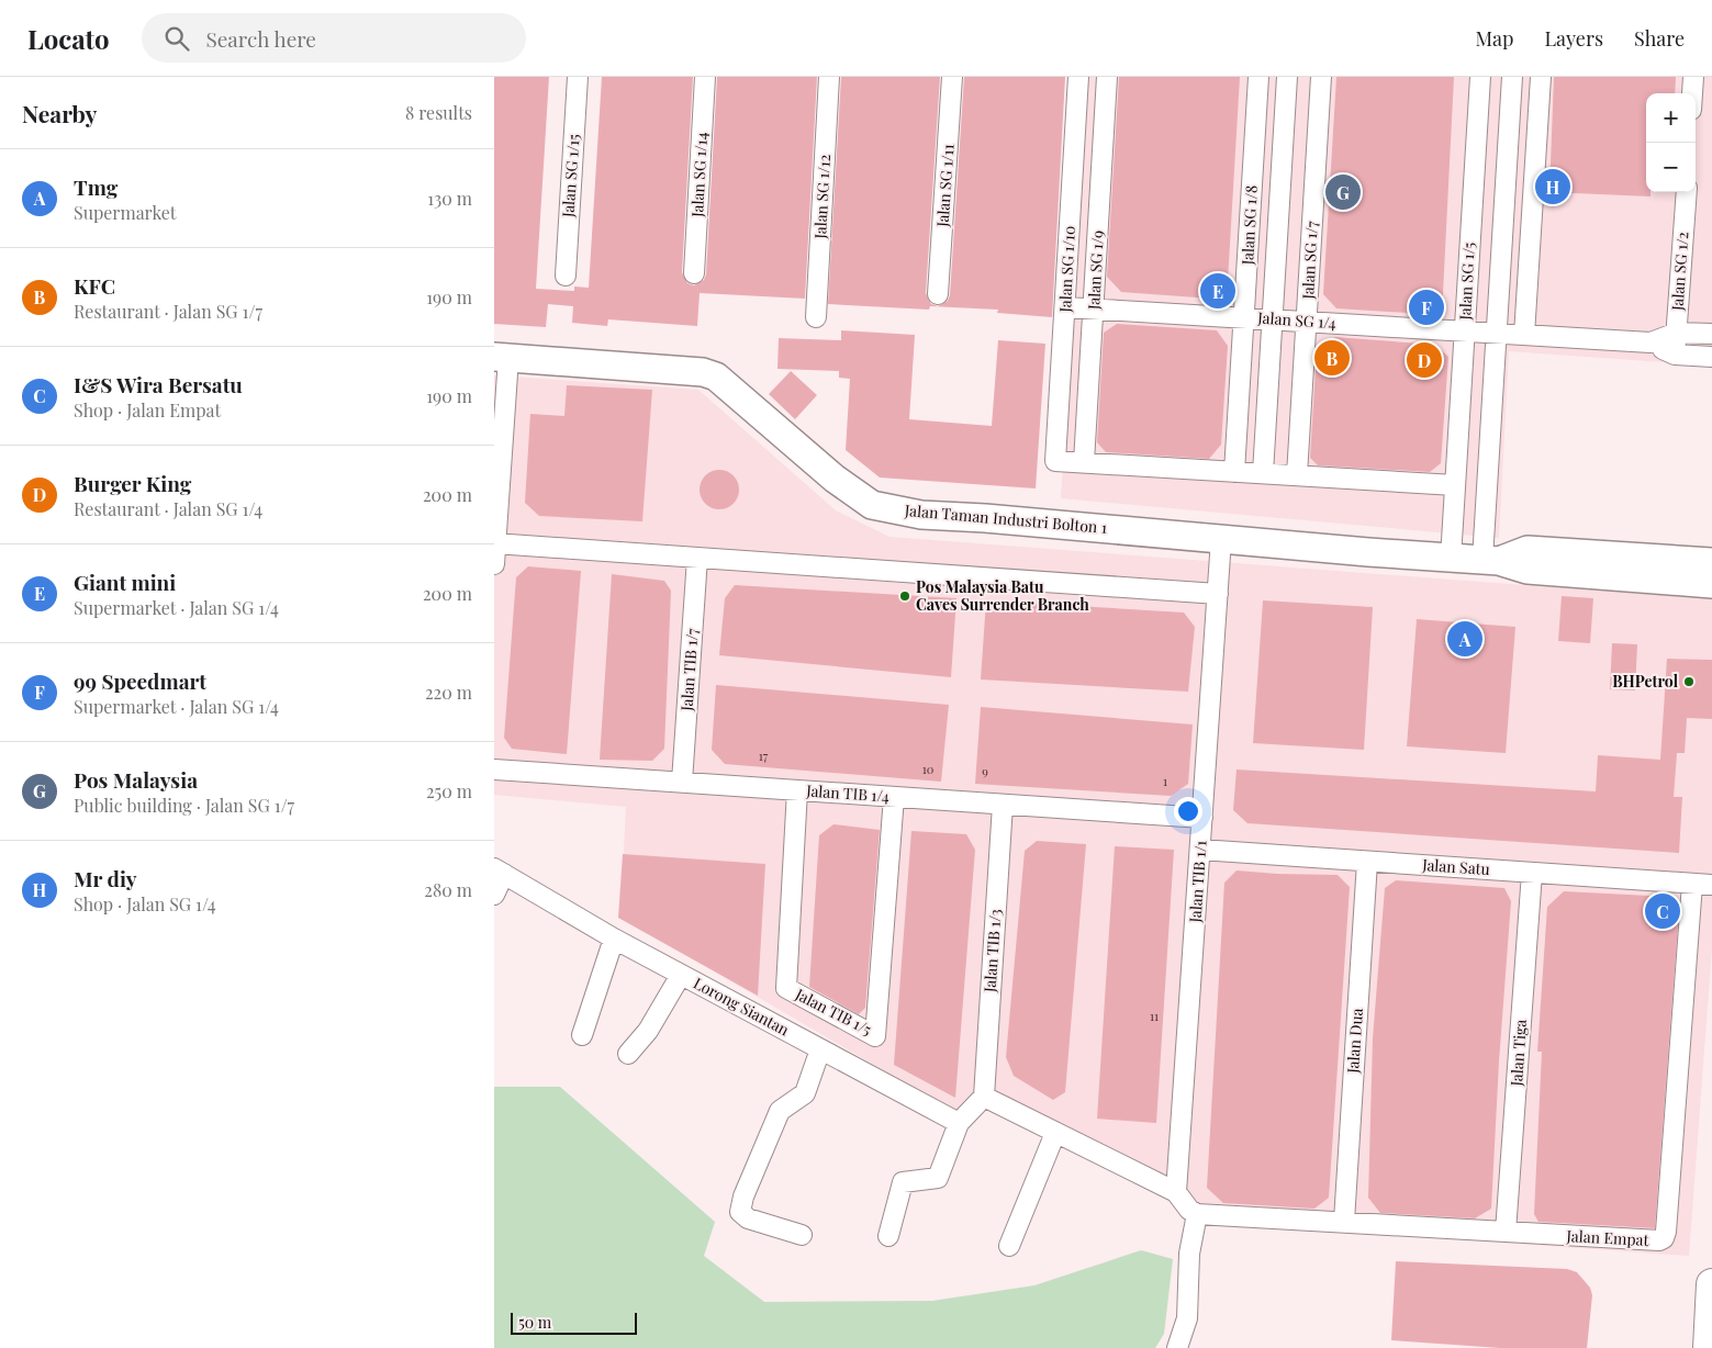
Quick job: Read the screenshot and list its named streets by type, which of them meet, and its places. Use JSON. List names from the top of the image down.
{
  "streets": {
    "street": [
      "Jalan SG 1/14",
      "Jalan SG 1/15",
      "Jalan SG 1/11",
      "Jalan SG 1/12",
      "Jalan SG 1/8",
      "Jalan SG 1/7",
      "Jalan SG 1/10",
      "Jalan SG 1/9",
      "Jalan SG 1/2",
      "Jalan SG 1/5",
      "Jalan SG 1/4",
      "Jalan Taman Industri Bolton 1",
      "Jalan TIB 1/7",
      "Jalan TIB 1/4",
      "Jalan Satu",
      "Jalan TIB 1/1",
      "Jalan TIB 1/3",
      "Lorong Siantan",
      "Jalan TIB 1/5",
      "Jalan Dua",
      "Jalan Tiga",
      "Jalan Empat"
    ]
  },
  "crossings": [
    ["Jalan SG 1/8", "Jalan SG 1/4"],
    ["Jalan SG 1/7", "Jalan SG 1/4"],
    ["Jalan SG 1/10", "Jalan SG 1/9"],
    ["Jalan SG 1/10", "Jalan SG 1/4"],
    ["Jalan SG 1/9", "Jalan SG 1/4"],
    ["Jalan SG 1/2", "Jalan SG 1/4"],
    ["Jalan SG 1/5", "Jalan SG 1/4"],
    ["Jalan SG 1/5", "Jalan Taman Industri Bolton 1"],
    ["Jalan Taman Industri Bolton 1", "Jalan TIB 1/1"],
    ["Jalan TIB 1/7", "Jalan TIB 1/4"],
    ["Jalan TIB 1/4", "Jalan TIB 1/1"],
    ["Jalan TIB 1/4", "Jalan TIB 1/3"],
    ["Jalan TIB 1/4", "Jalan TIB 1/5"],
    ["Jalan Satu", "Jalan TIB 1/1"],
    ["Jalan Satu", "Jalan Dua"],
    ["Jalan Satu", "Jalan Tiga"],
    ["Jalan Satu", "Jalan Empat"],
    ["Jalan Dua", "Jalan Empat"],
    ["Jalan Tiga", "Jalan Empat"]
  ],
  "places": ["Pos Malaysia Batu Caves Surrender Branch", "BHPetrol"],
  "house_numbers": [
    "17",
    "10",
    "9",
    "1",
    "11"
  ],
  "scale_bar": "50 m",
  "page": {
    "header": "Locato",
    "search": "Search here",
    "nav": ["Map", "Layers", "Share"],
    "heading": ["Nearby", "8 results"],
    "map_buttons": ["+", "−"],
    "list": [
      {
        "mark": "A",
        "name": "Tmg",
        "note": "Supermarket",
        "value": "130 m"
      },
      {
        "mark": "B",
        "name": "KFC",
        "note": "Restaurant · Jalan SG 1/7",
        "value": "190 m"
      },
      {
        "mark": "C",
        "name": "I&S Wira Bersatu",
        "note": "Shop · Jalan Empat",
        "value": "190 m"
      },
      {
        "mark": "D",
        "name": "Burger King",
        "note": "Restaurant · Jalan SG 1/4",
        "value": "200 m"
      },
      {
        "mark": "E",
        "name": "Giant mini",
        "note": "Supermarket · Jalan SG 1/4",
        "value": "200 m"
      },
      {
        "mark": "F",
        "name": "99 Speedmart",
        "note": "Supermarket · Jalan SG 1/4",
        "value": "220 m"
      },
      {
        "mark": "G",
        "name": "Pos Malaysia",
        "note": "Public building · Jalan SG 1/7",
        "value": "250 m"
      },
      {
        "mark": "H",
        "name": "Mr diy",
        "note": "Shop · Jalan SG 1/4",
        "value": "280 m"
      }
    ],
    "pins": [
      "H",
      "G",
      "E",
      "F",
      "B",
      "D",
      "A",
      "C"
    ],
    "scale": "50 m"
  }
}
